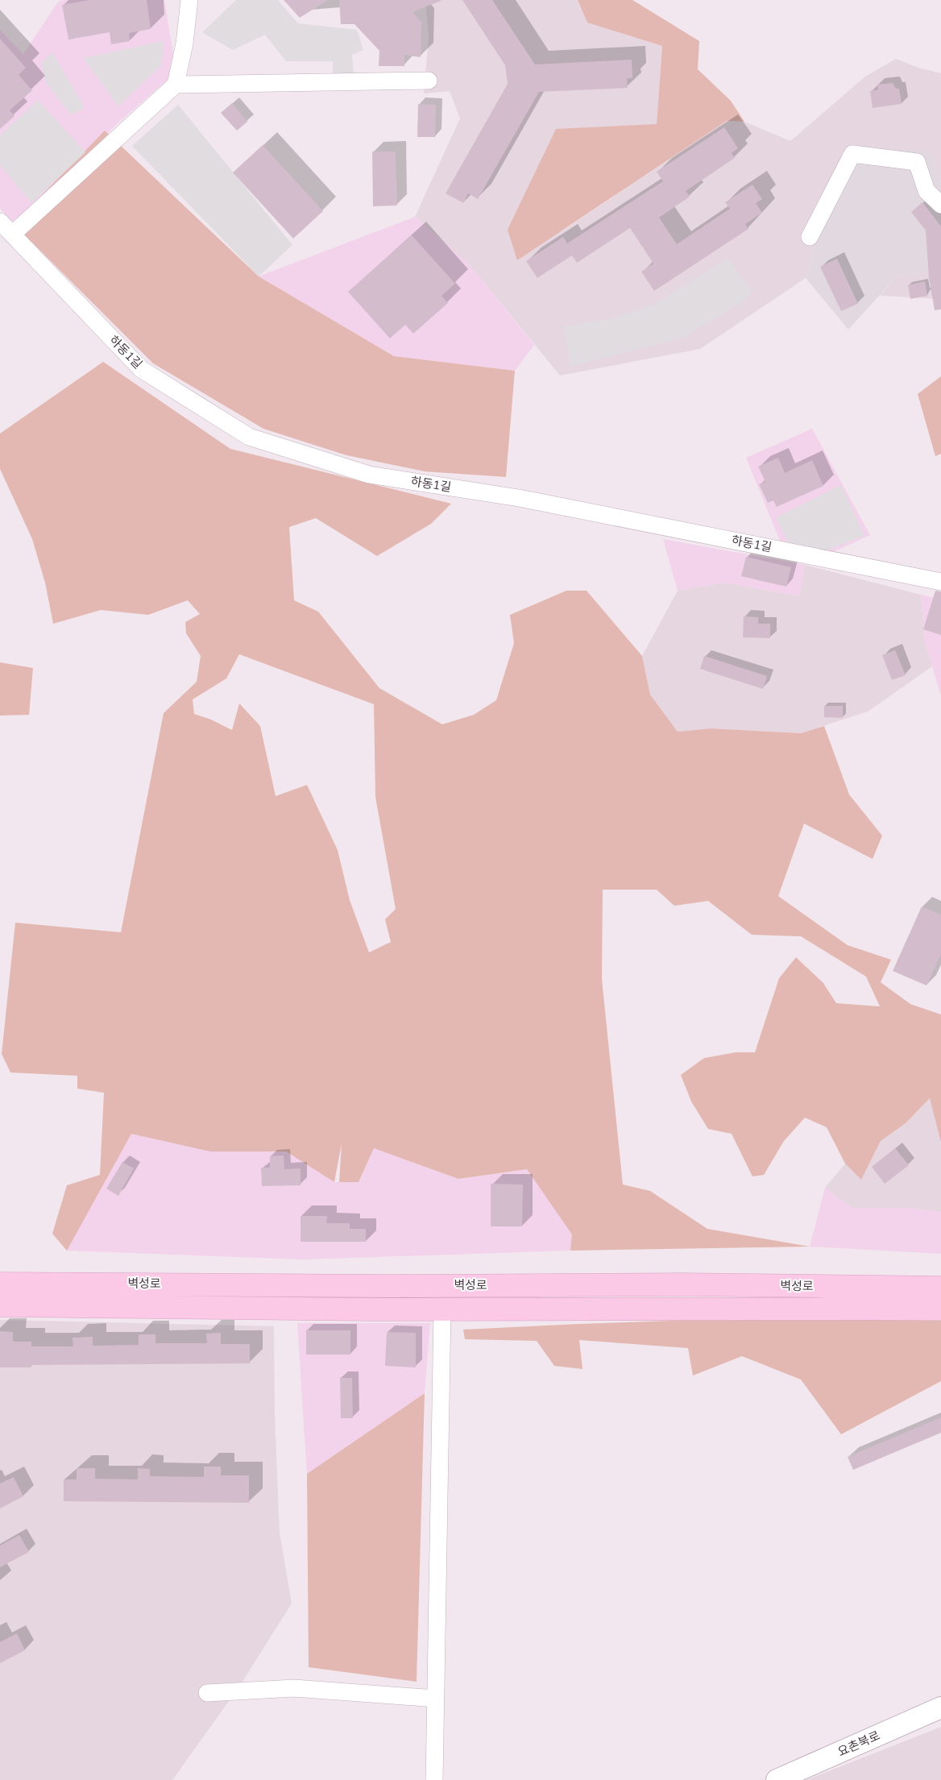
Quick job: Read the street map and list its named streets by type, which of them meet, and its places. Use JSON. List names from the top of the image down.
{
  "streets": {
    "main road": ["벽성로"],
    "street": ["하동1길", "요촌북로"]
  }
}
